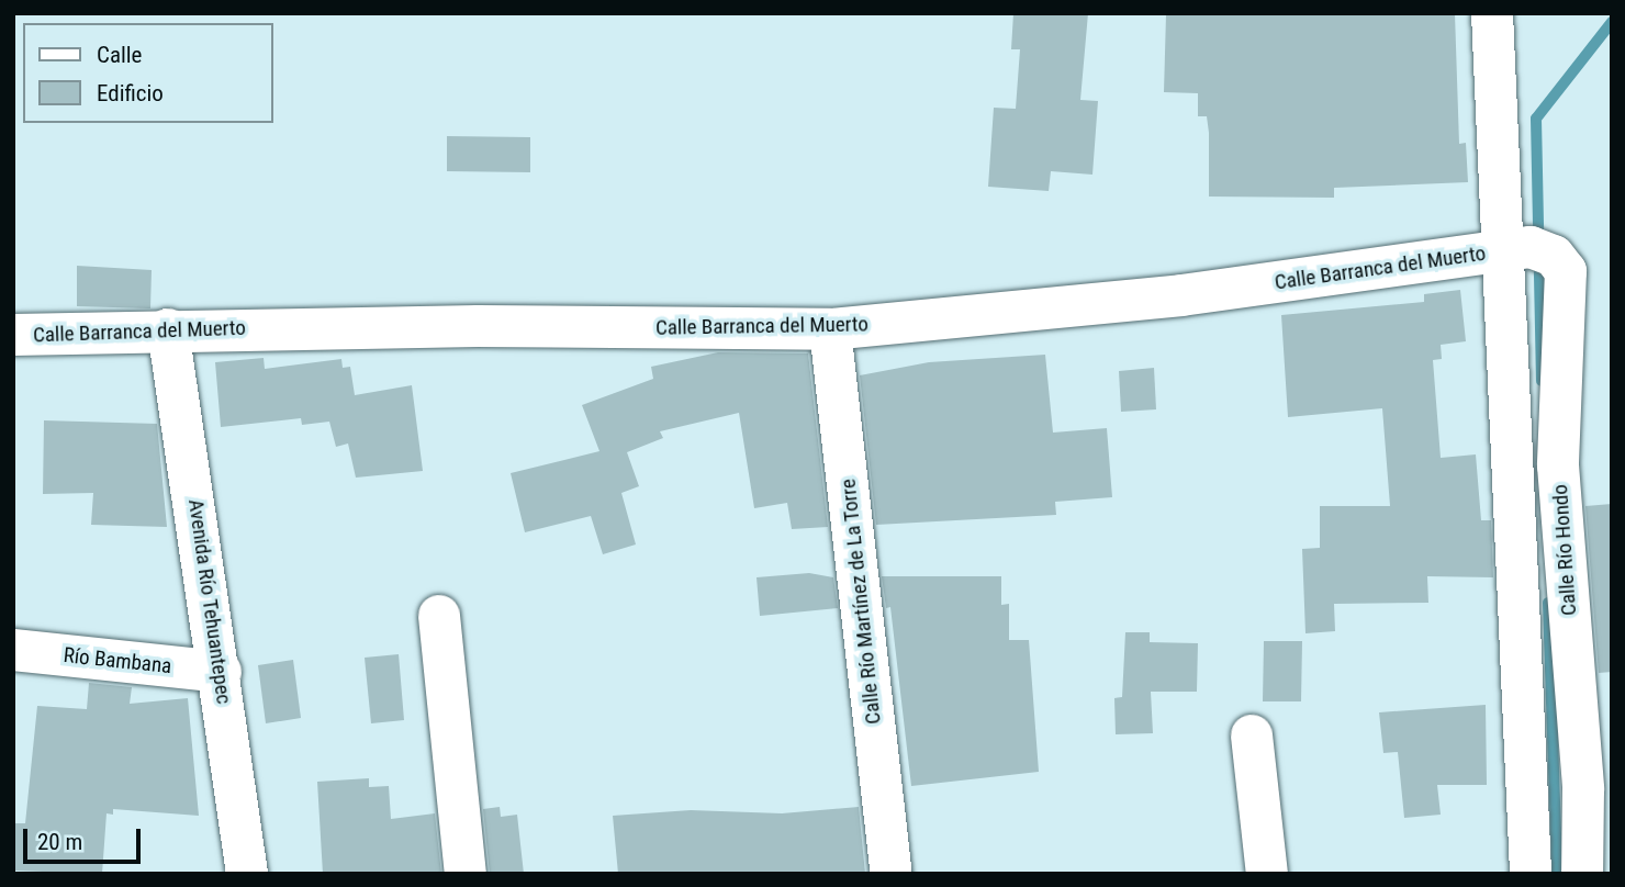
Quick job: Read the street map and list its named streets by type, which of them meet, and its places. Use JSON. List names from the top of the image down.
{
  "streets": {
    "street": [
      "Calle Barranca del Muerto",
      "Calle Río Hondo",
      "Avenida Río Tehuantepec",
      "Calle Río Martínez de La Torre",
      "Río Bambana"
    ]
  },
  "crossings": [
    ["Calle Barranca del Muerto", "Calle Río Hondo"],
    ["Calle Barranca del Muerto", "Avenida Río Tehuantepec"],
    ["Calle Barranca del Muerto", "Calle Río Martínez de La Torre"],
    ["Avenida Río Tehuantepec", "Río Bambana"]
  ],
  "legend": ["Calle", "Edificio"],
  "scale_bar": "20 m"
}
